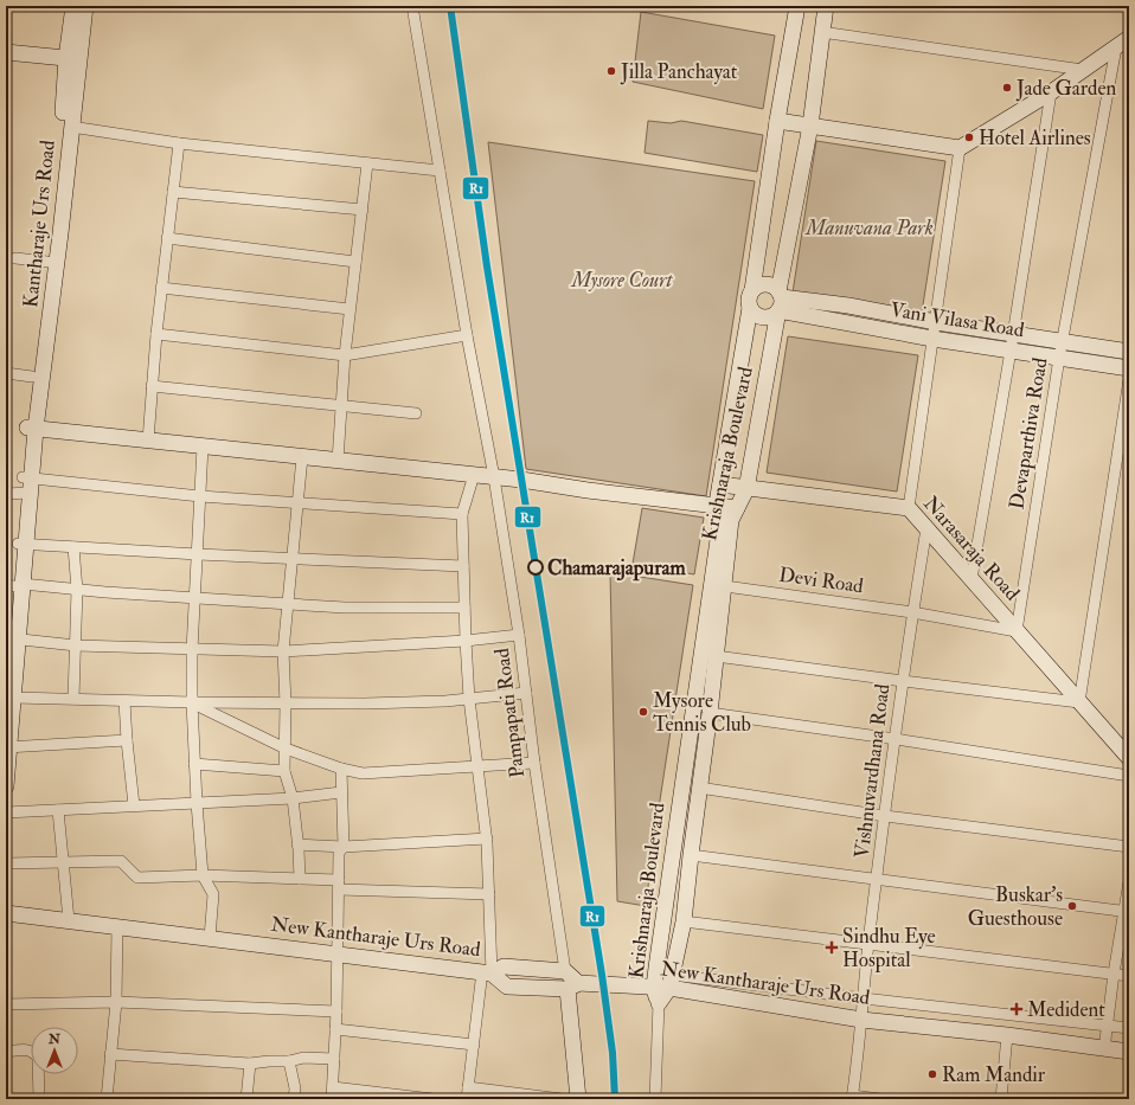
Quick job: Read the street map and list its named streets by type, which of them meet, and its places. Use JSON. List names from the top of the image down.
{
  "streets": {
    "main road": [
      "Kantharaje Urs Road",
      "Vani Vilasa Road",
      "Krishnaraja Boulevard",
      "Narasaraja Road",
      "New Kantharaje Urs Road"
    ],
    "street": [
      "Devaparthiva Road",
      "Devi Road",
      "Pampapati Road",
      "Vishnuvardhana Road"
    ]
  },
  "crossings": [
    ["Vani Vilasa Road", "Devaparthiva Road"],
    ["Vani Vilasa Road", "Krishnaraja Boulevard"],
    ["Devaparthiva Road", "Narasaraja Road"],
    ["Devaparthiva Road", "Devi Road"],
    ["Krishnaraja Boulevard", "Narasaraja Road"],
    ["Krishnaraja Boulevard", "Devi Road"],
    ["Krishnaraja Boulevard", "New Kantharaje Urs Road"],
    ["Narasaraja Road", "Devi Road"],
    ["Narasaraja Road", "Vishnuvardhana Road"],
    ["Devi Road", "Vishnuvardhana Road"],
    ["Pampapati Road", "New Kantharaje Urs Road"],
    ["Vishnuvardhana Road", "New Kantharaje Urs Road"]
  ],
  "parks": ["Manuvana Park", "Mysore Court"],
  "places": {
    "other": [
      "Jilla Panchayat",
      "Jade Garden",
      "Hotel Airlines",
      "Chamarajapuram",
      "Mysore Tennis Club",
      "Buskar's Guesthouse",
      "Ram Mandir"
    ],
    "health": ["Sindhu Eye Hospital", "Medident"]
  },
  "lines": ["transit line R1"],
  "north": "top"
}
